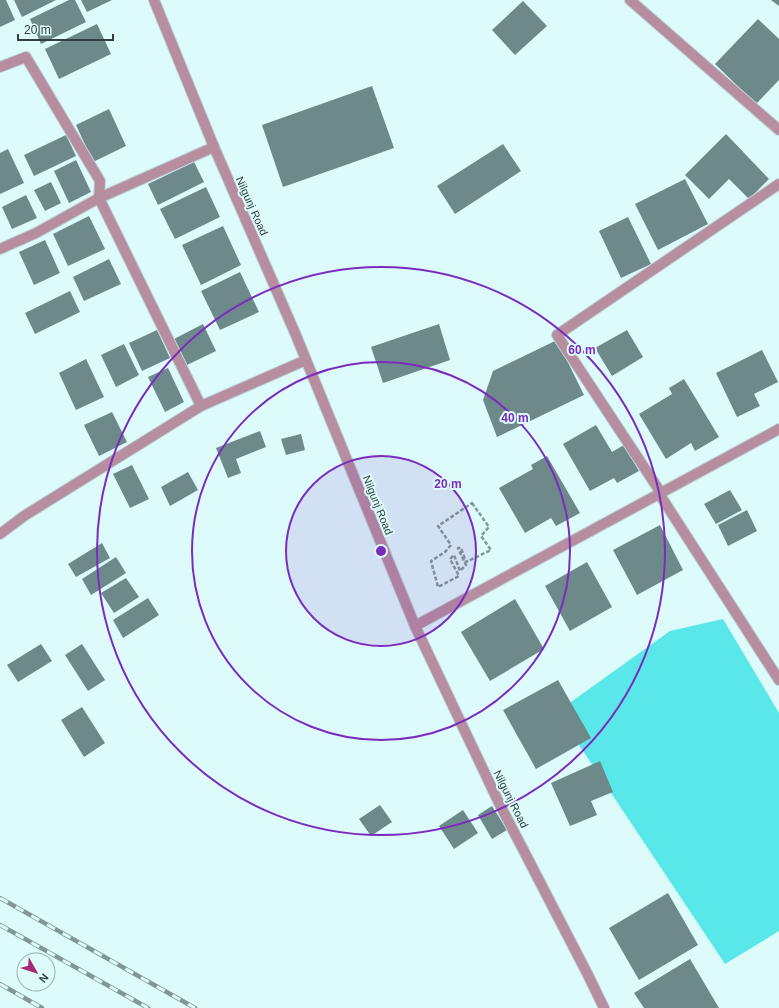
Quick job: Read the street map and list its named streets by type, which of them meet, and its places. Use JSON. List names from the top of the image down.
{
  "streets": {
    "street": ["Nilgunj Road"]
  },
  "scale_bar": "20 m",
  "north": "bottom right",
  "rings": ["60 m", "40 m", "20 m"]
}
